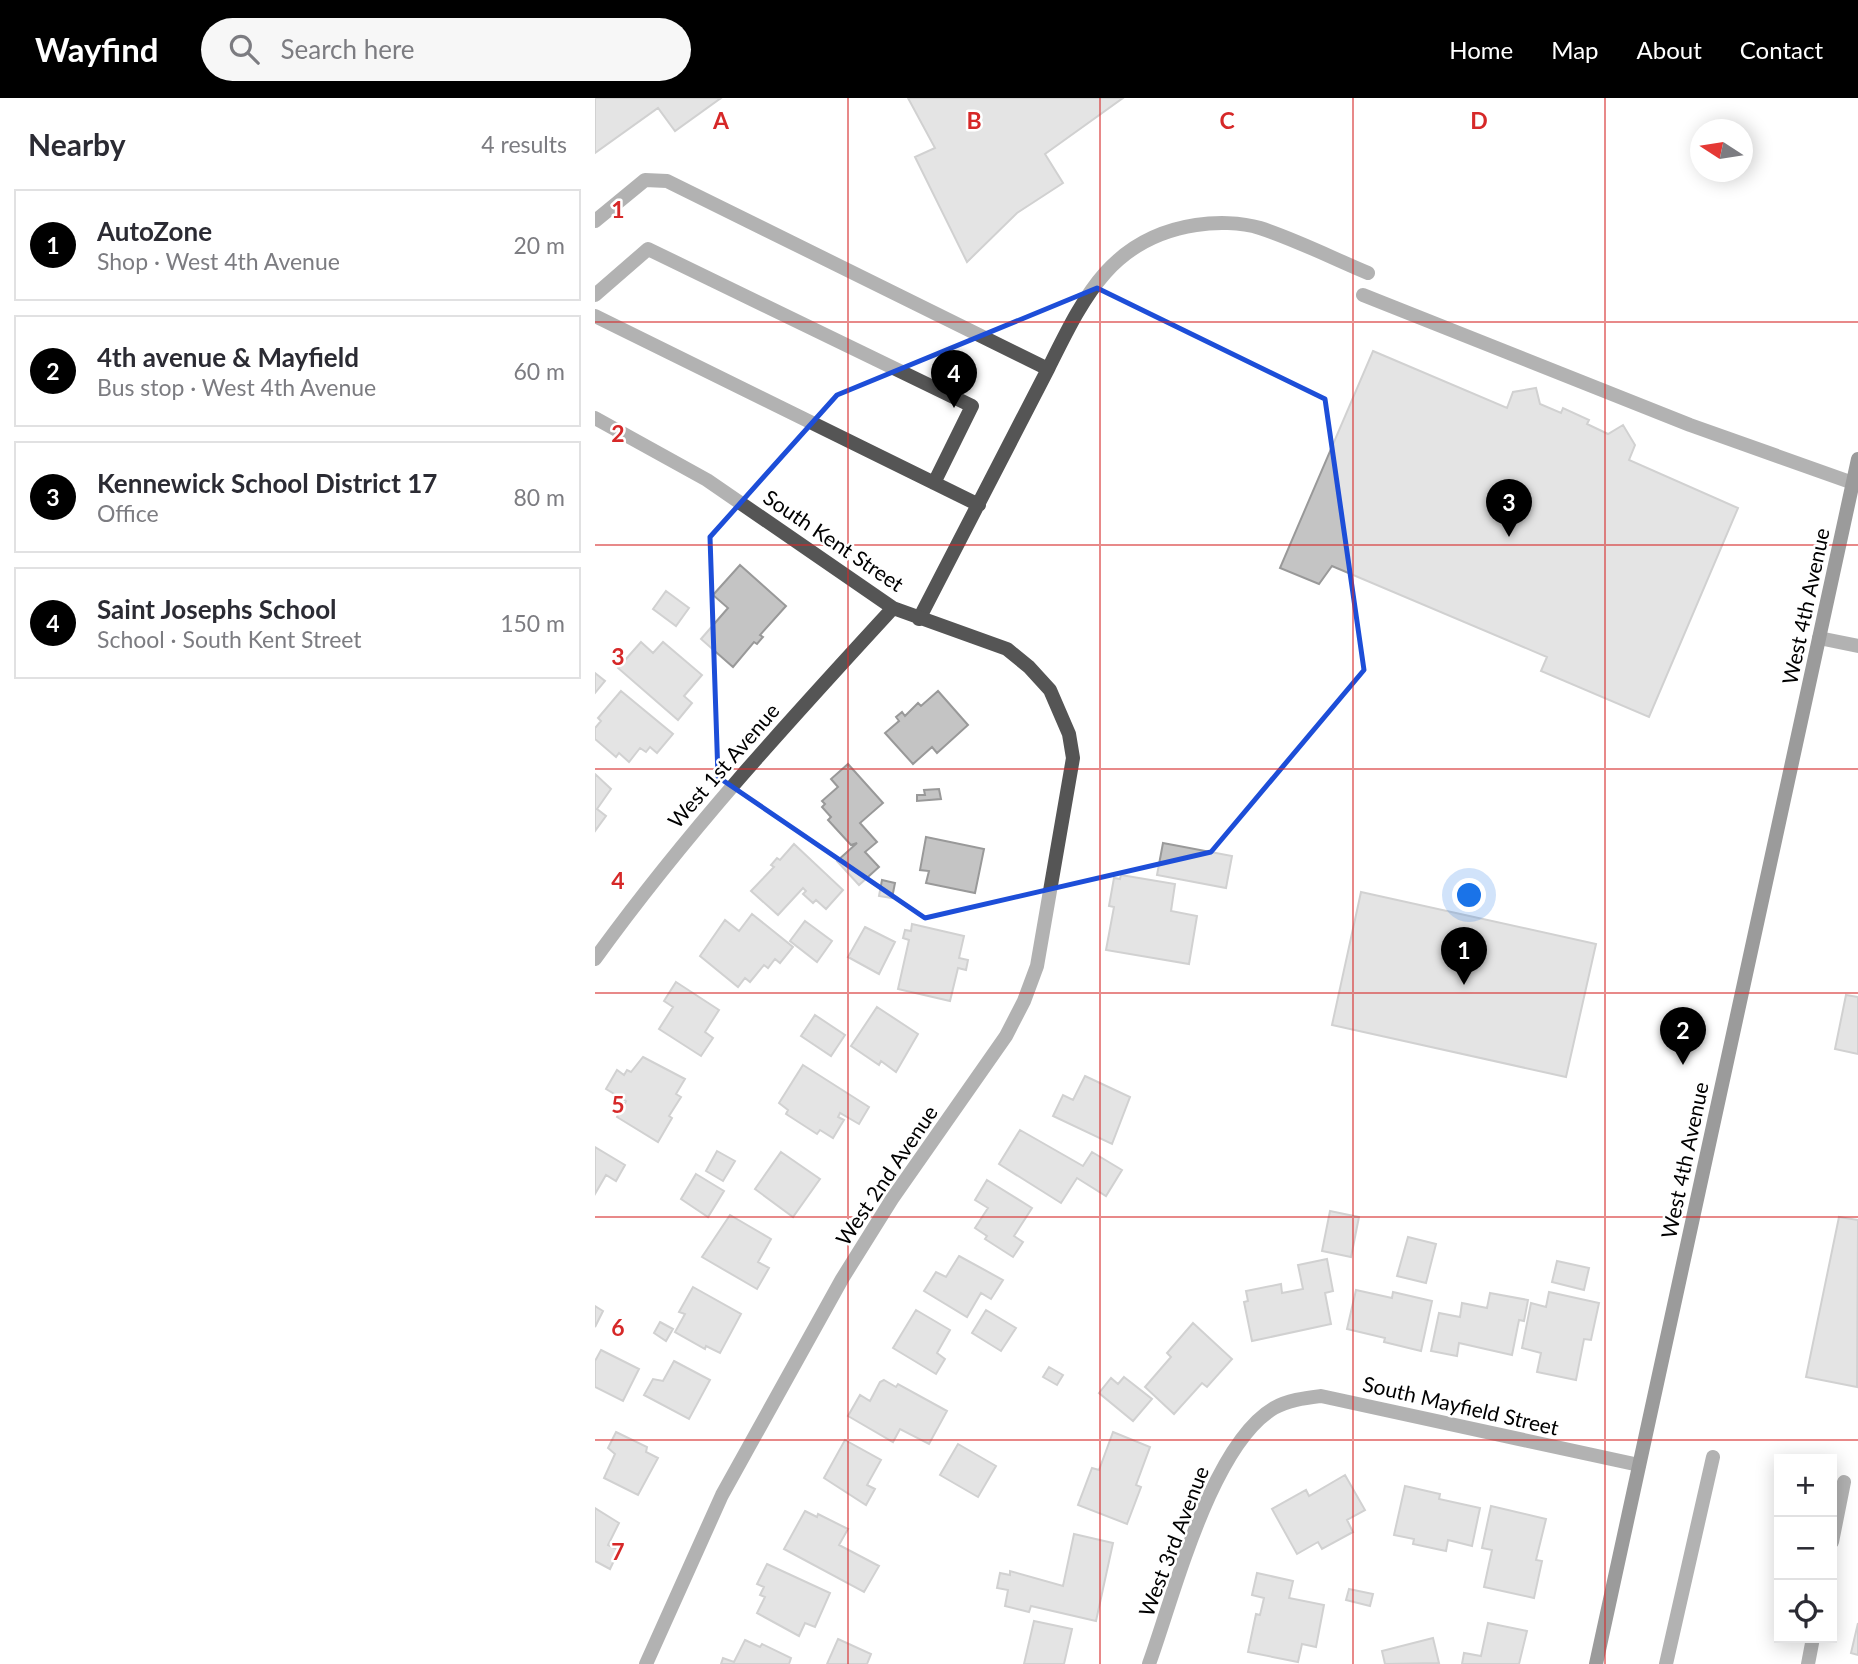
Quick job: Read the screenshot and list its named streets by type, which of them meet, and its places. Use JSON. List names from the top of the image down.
{
  "streets": {
    "main road": ["West 4th Avenue"],
    "street": [
      "South Kent Street",
      "West 1st Avenue",
      "West 2nd Avenue",
      "South Mayfield Street",
      "West 3rd Avenue"
    ]
  },
  "crossings": [
    ["South Kent Street", "West 1st Avenue"],
    ["South Kent Street", "West 2nd Avenue"],
    ["West 4th Avenue", "South Mayfield Street"],
    ["South Mayfield Street", "West 3rd Avenue"]
  ],
  "north": "left",
  "page": {
    "header": "Wayfind",
    "search": "Search here",
    "nav": [
      "Home",
      "Map",
      "About",
      "Contact"
    ],
    "heading": ["Nearby", "4 results"],
    "list": [
      {
        "mark": "1",
        "name": "AutoZone",
        "note": "Shop · West 4th Avenue",
        "value": "20 m"
      },
      {
        "mark": "2",
        "name": "4th avenue & Mayfield",
        "note": "Bus stop · West 4th Avenue",
        "value": "60 m"
      },
      {
        "mark": "3",
        "name": "Kennewick School District 17",
        "note": "Office",
        "value": "80 m"
      },
      {
        "mark": "4",
        "name": "Saint Josephs School",
        "note": "School · South Kent Street",
        "value": "150 m"
      }
    ],
    "pins": [
      "4",
      "3",
      "1",
      "2"
    ],
    "map_buttons": ["+", "−"]
  },
  "grid": {
    "columns": [
      "A",
      "B",
      "C",
      "D"
    ],
    "rows": [
      "1",
      "2",
      "3",
      "4",
      "5",
      "6",
      "7"
    ]
  }
}
